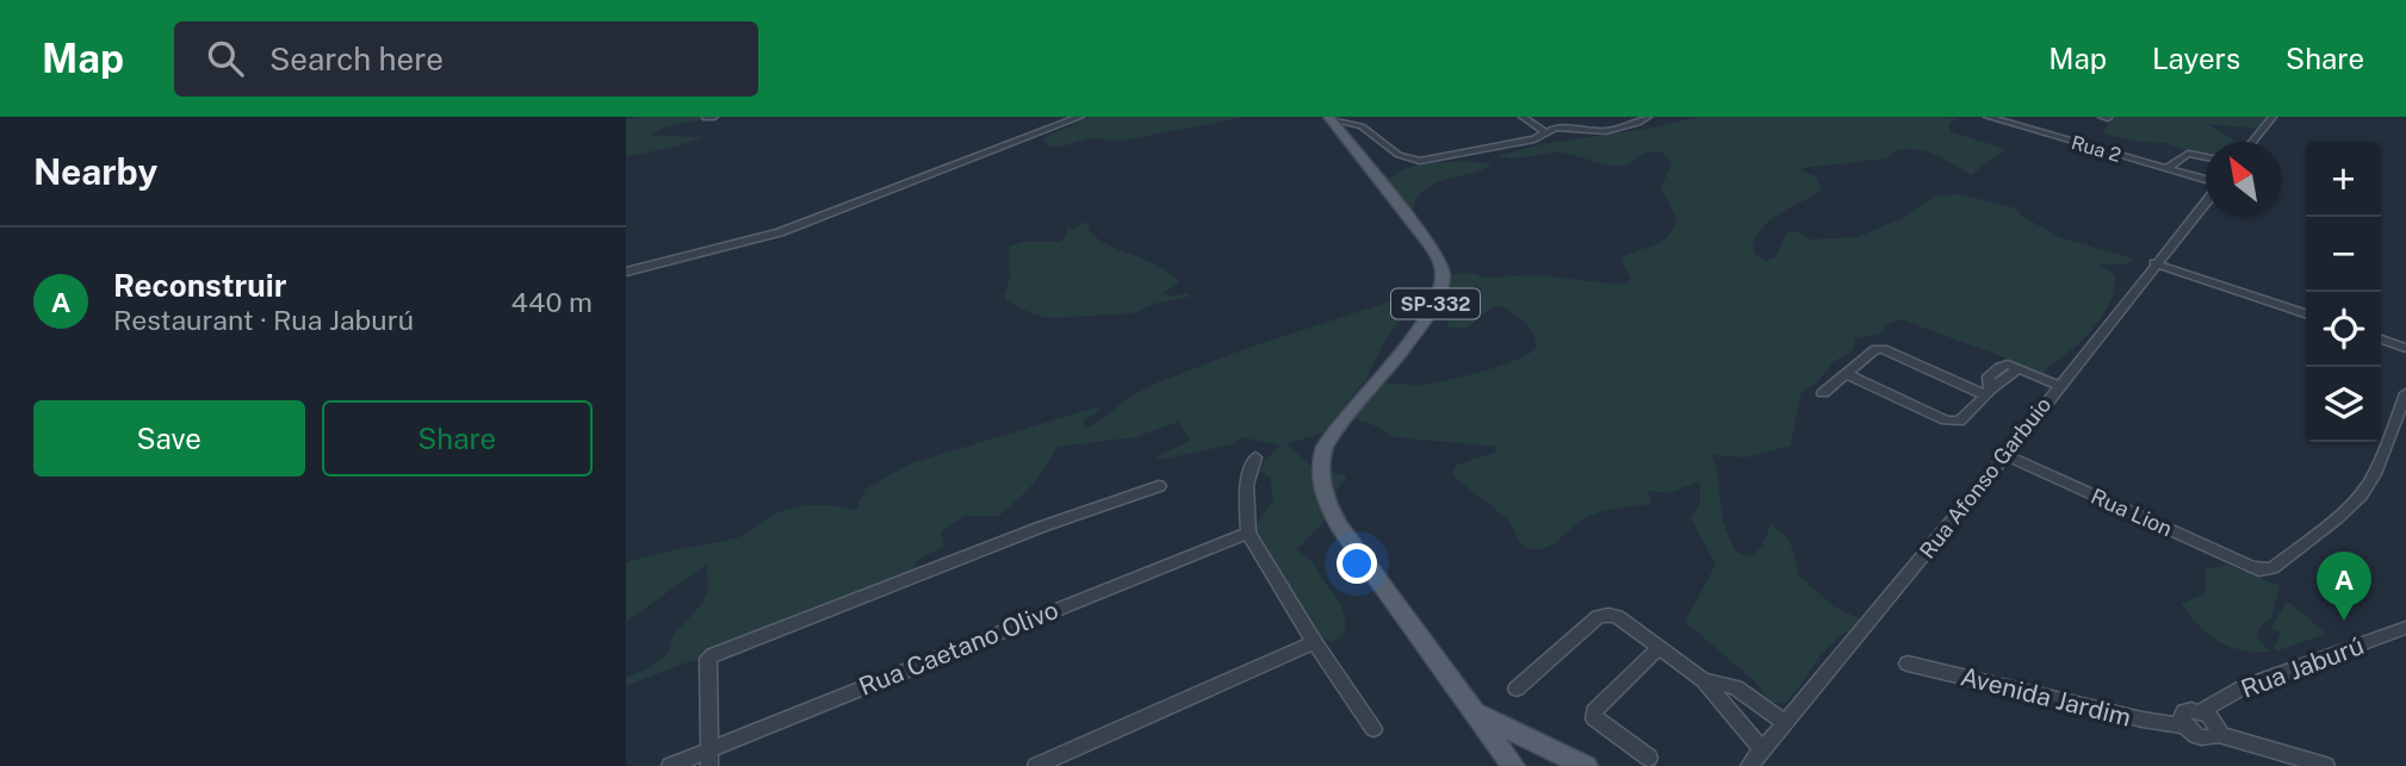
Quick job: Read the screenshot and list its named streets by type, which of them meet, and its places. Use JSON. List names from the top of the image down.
{
  "streets": {
    "main road": ["SP-332"],
    "street": [
      "Rua 2",
      "Rua Afonso Garbuio",
      "Rua Lion",
      "Rua Caetano Olivo",
      "Rua Jaburú",
      "Avenida Jardim"
    ]
  },
  "crossings": [
    ["Rua Afonso Garbuio", "Rua Lion"],
    ["Rua Jaburú", "Avenida Jardim"]
  ],
  "north": "top left",
  "page": {
    "header": "Map",
    "search": "Search here",
    "nav": ["Map", "Layers", "Share"],
    "heading": "Nearby",
    "map_buttons": ["+", "−"],
    "list": [
      {
        "mark": "A",
        "name": "Reconstruir",
        "note": "Restaurant · Rua Jaburú",
        "value": "440 m"
      }
    ],
    "buttons": ["Save", "Share"],
    "pins": "A"
  }
}
